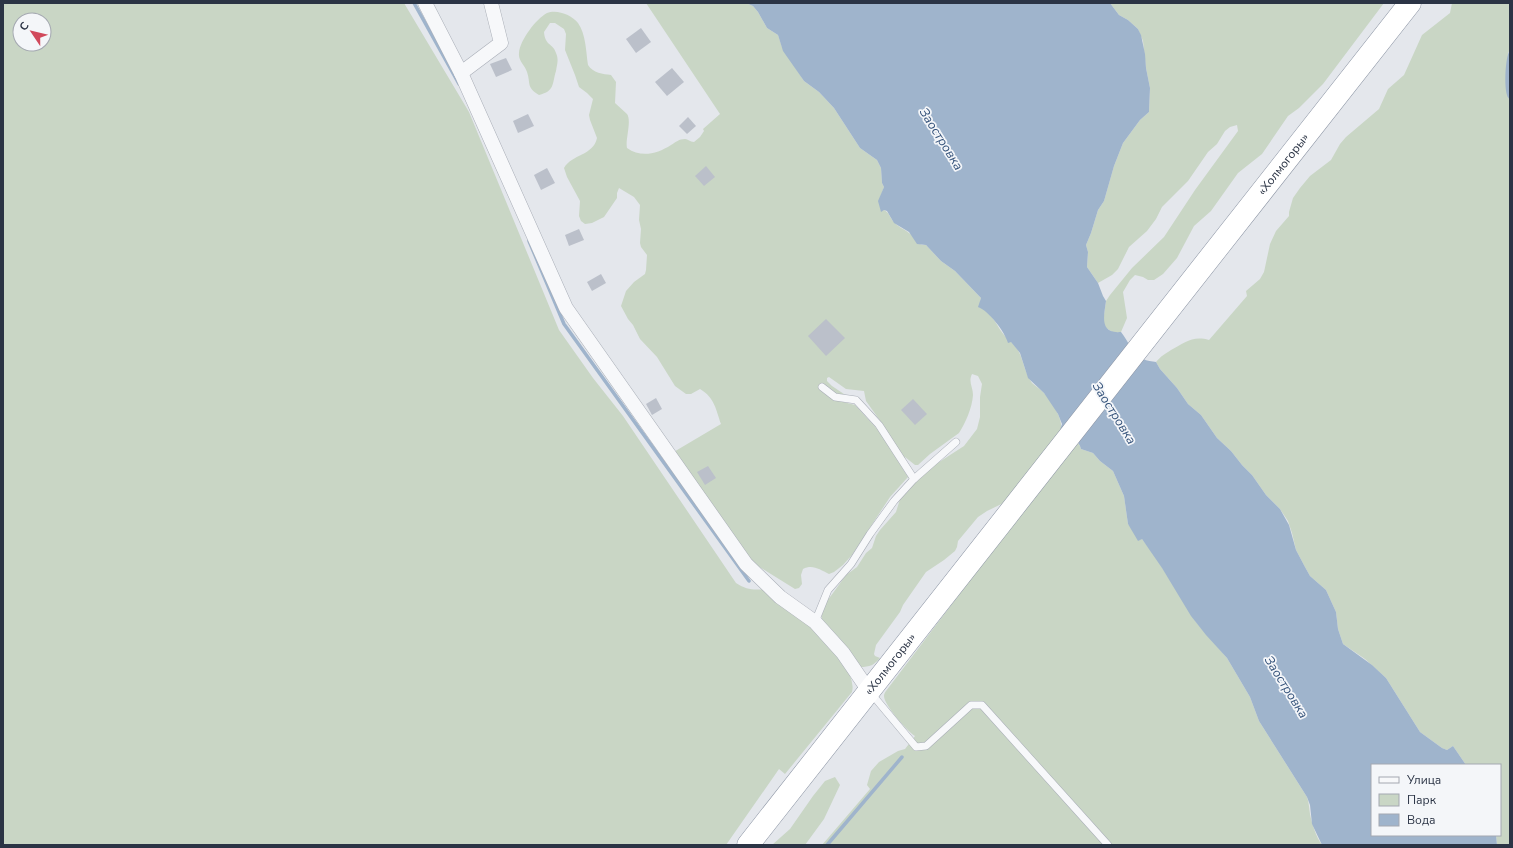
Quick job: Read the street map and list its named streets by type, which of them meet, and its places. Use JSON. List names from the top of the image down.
{
  "streets": {
    "highway": ["«Холмогоры»"]
  },
  "water": ["Заостровка"],
  "legend": ["Улица", "Парк", "Вода"],
  "north": "top left"
}
